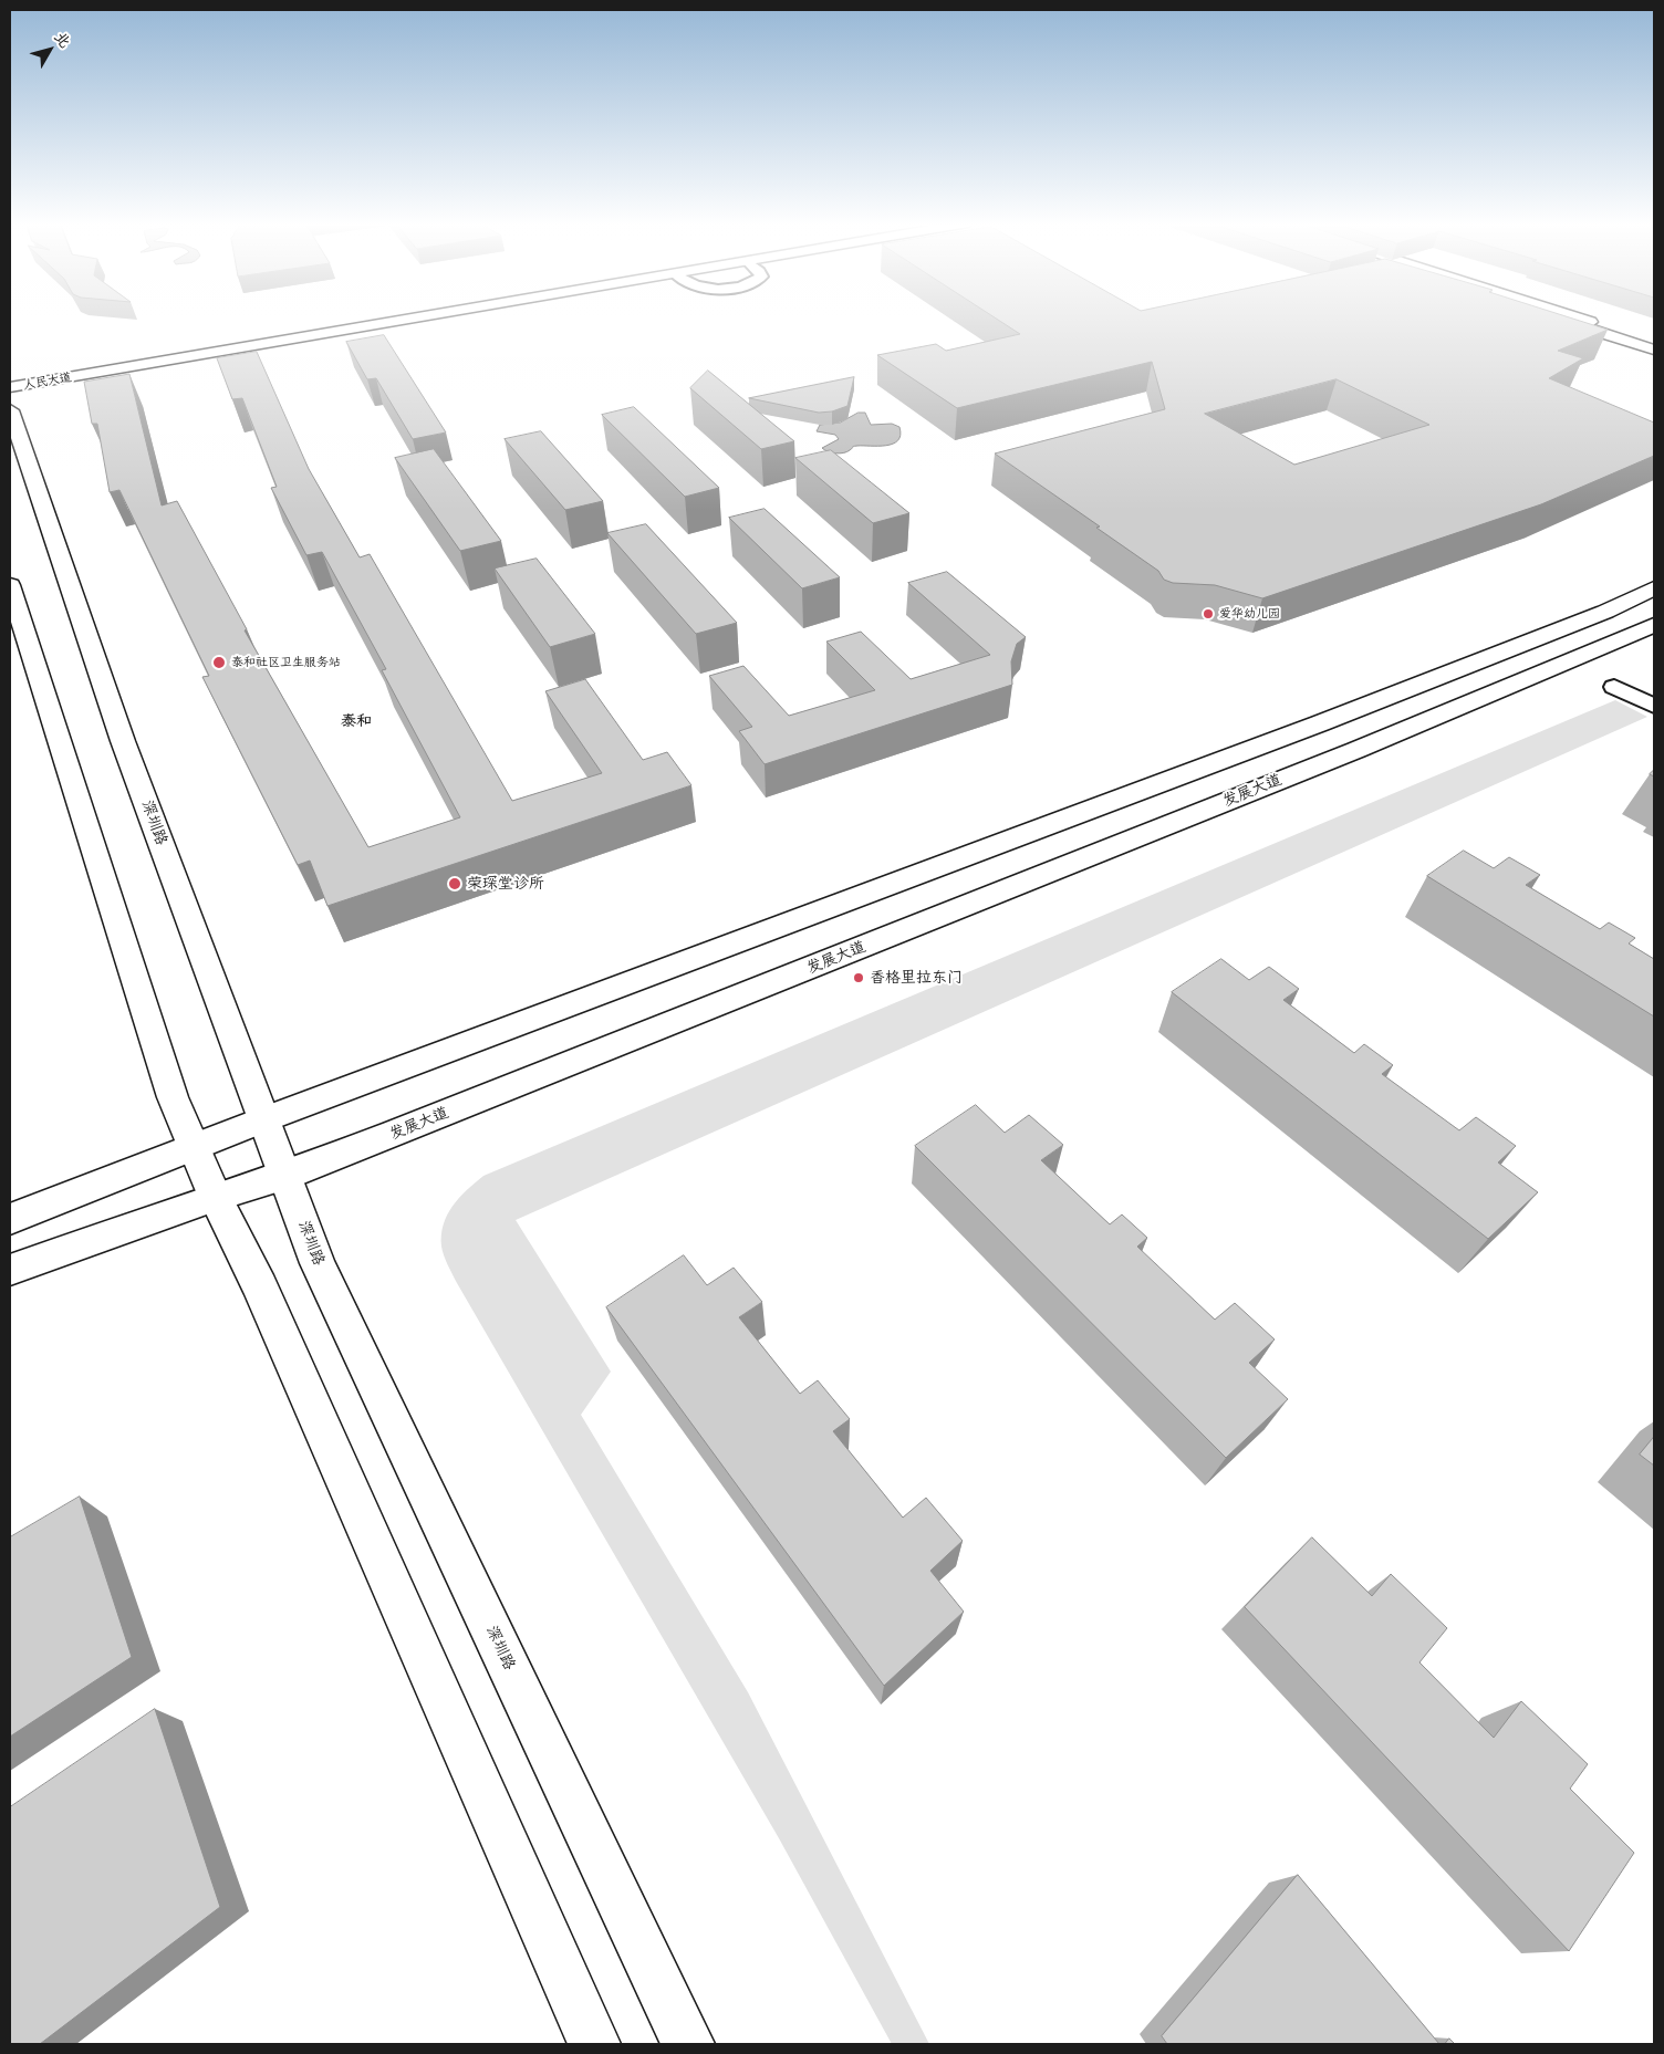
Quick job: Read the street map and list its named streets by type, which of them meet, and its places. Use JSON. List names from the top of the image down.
{
  "streets": {
    "main road": ["人民大道", "发展大道", "深圳路"]
  },
  "crossings": [
    ["发展大道", "深圳路"]
  ],
  "districts": ["泰和"],
  "places": [
    "爱华幼儿园",
    "泰和社区卫生服务站",
    "荣琛堂诊所",
    "香格里拉东门"
  ],
  "north": "top right"
}
